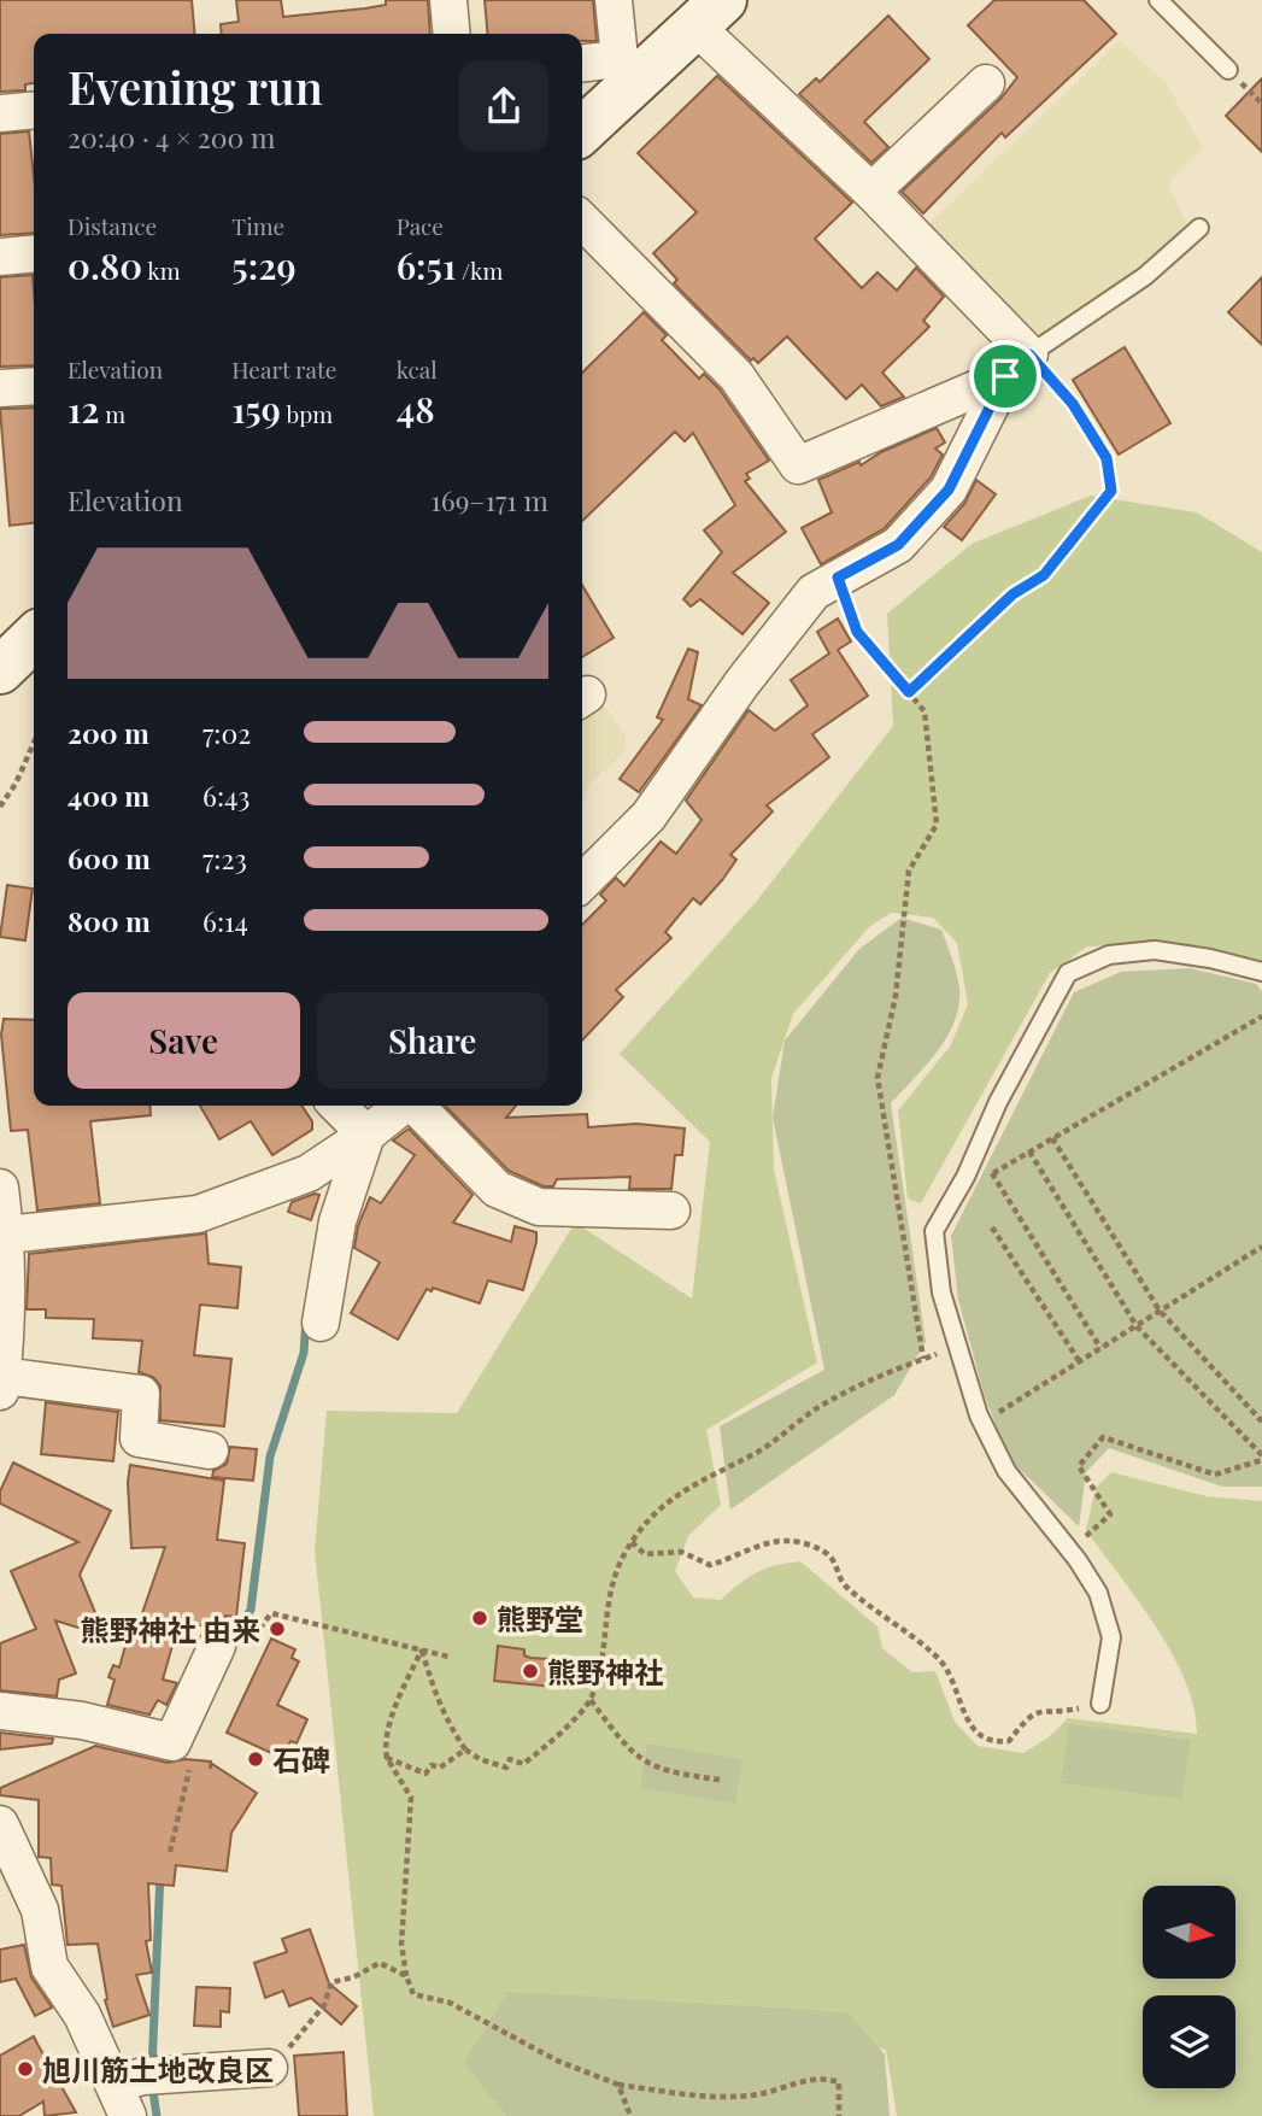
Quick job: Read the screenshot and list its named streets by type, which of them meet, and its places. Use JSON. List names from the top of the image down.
{
  "places": [
    "熊野堂",
    "熊野神社 由来",
    "熊野神社",
    "石碑",
    "旭川筋土地改良区"
  ],
  "north": "right",
  "page": {
    "heading": ["Evening run", "20:40 · 4 × 200 m"],
    "stats": [
      ["Distance", "0.80 km"],
      ["Time", "5:29"],
      ["Pace", "6:51 /km"],
      ["Elevation", "12 m"],
      ["Heart rate", "159 bpm"],
      ["kcal", "48"]
    ],
    "chart": ["Elevation", "169–171 m"],
    "list": [
      {
        "name": "200 m",
        "note": "7:02"
      },
      {
        "name": "400 m",
        "note": "6:43"
      },
      {
        "name": "600 m",
        "note": "7:23"
      },
      {
        "name": "800 m",
        "note": "6:14"
      }
    ],
    "buttons": ["Save", "Share"]
  }
}
